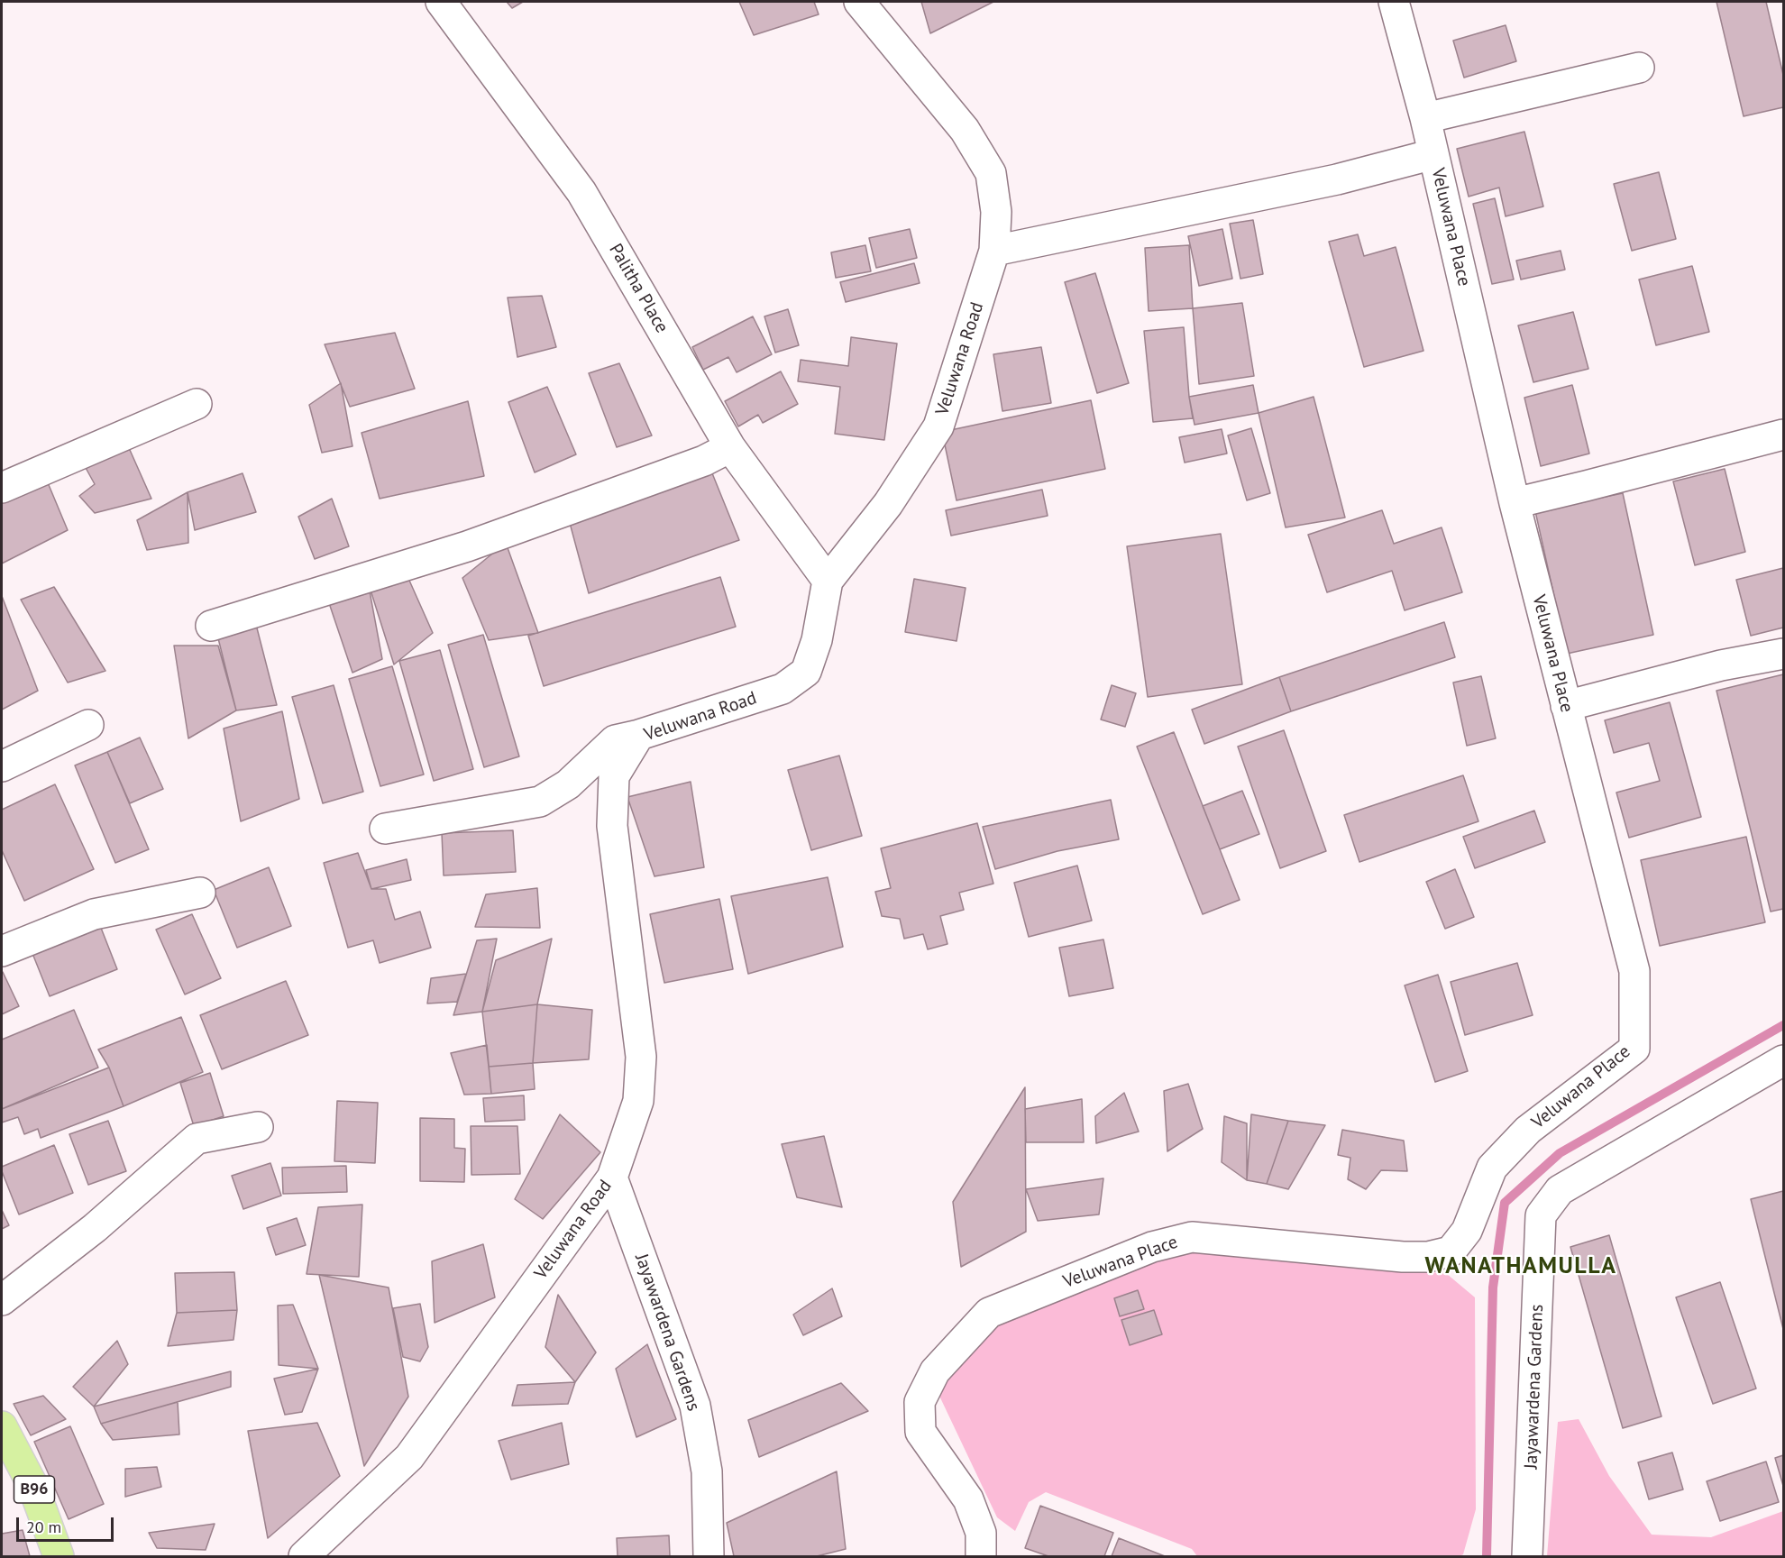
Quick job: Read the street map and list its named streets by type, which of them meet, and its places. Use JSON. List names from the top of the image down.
{
  "streets": {
    "main road": ["B96"],
    "street": [
      "Veluwana Place",
      "Palitha Place",
      "Veluwana Road",
      "Jayawardena Gardens"
    ]
  },
  "crossings": [
    ["Palitha Place", "Veluwana Road"],
    ["Veluwana Road", "Jayawardena Gardens"]
  ],
  "districts": ["WANATHAMULLA"],
  "scale_bar": "20 m"
}
